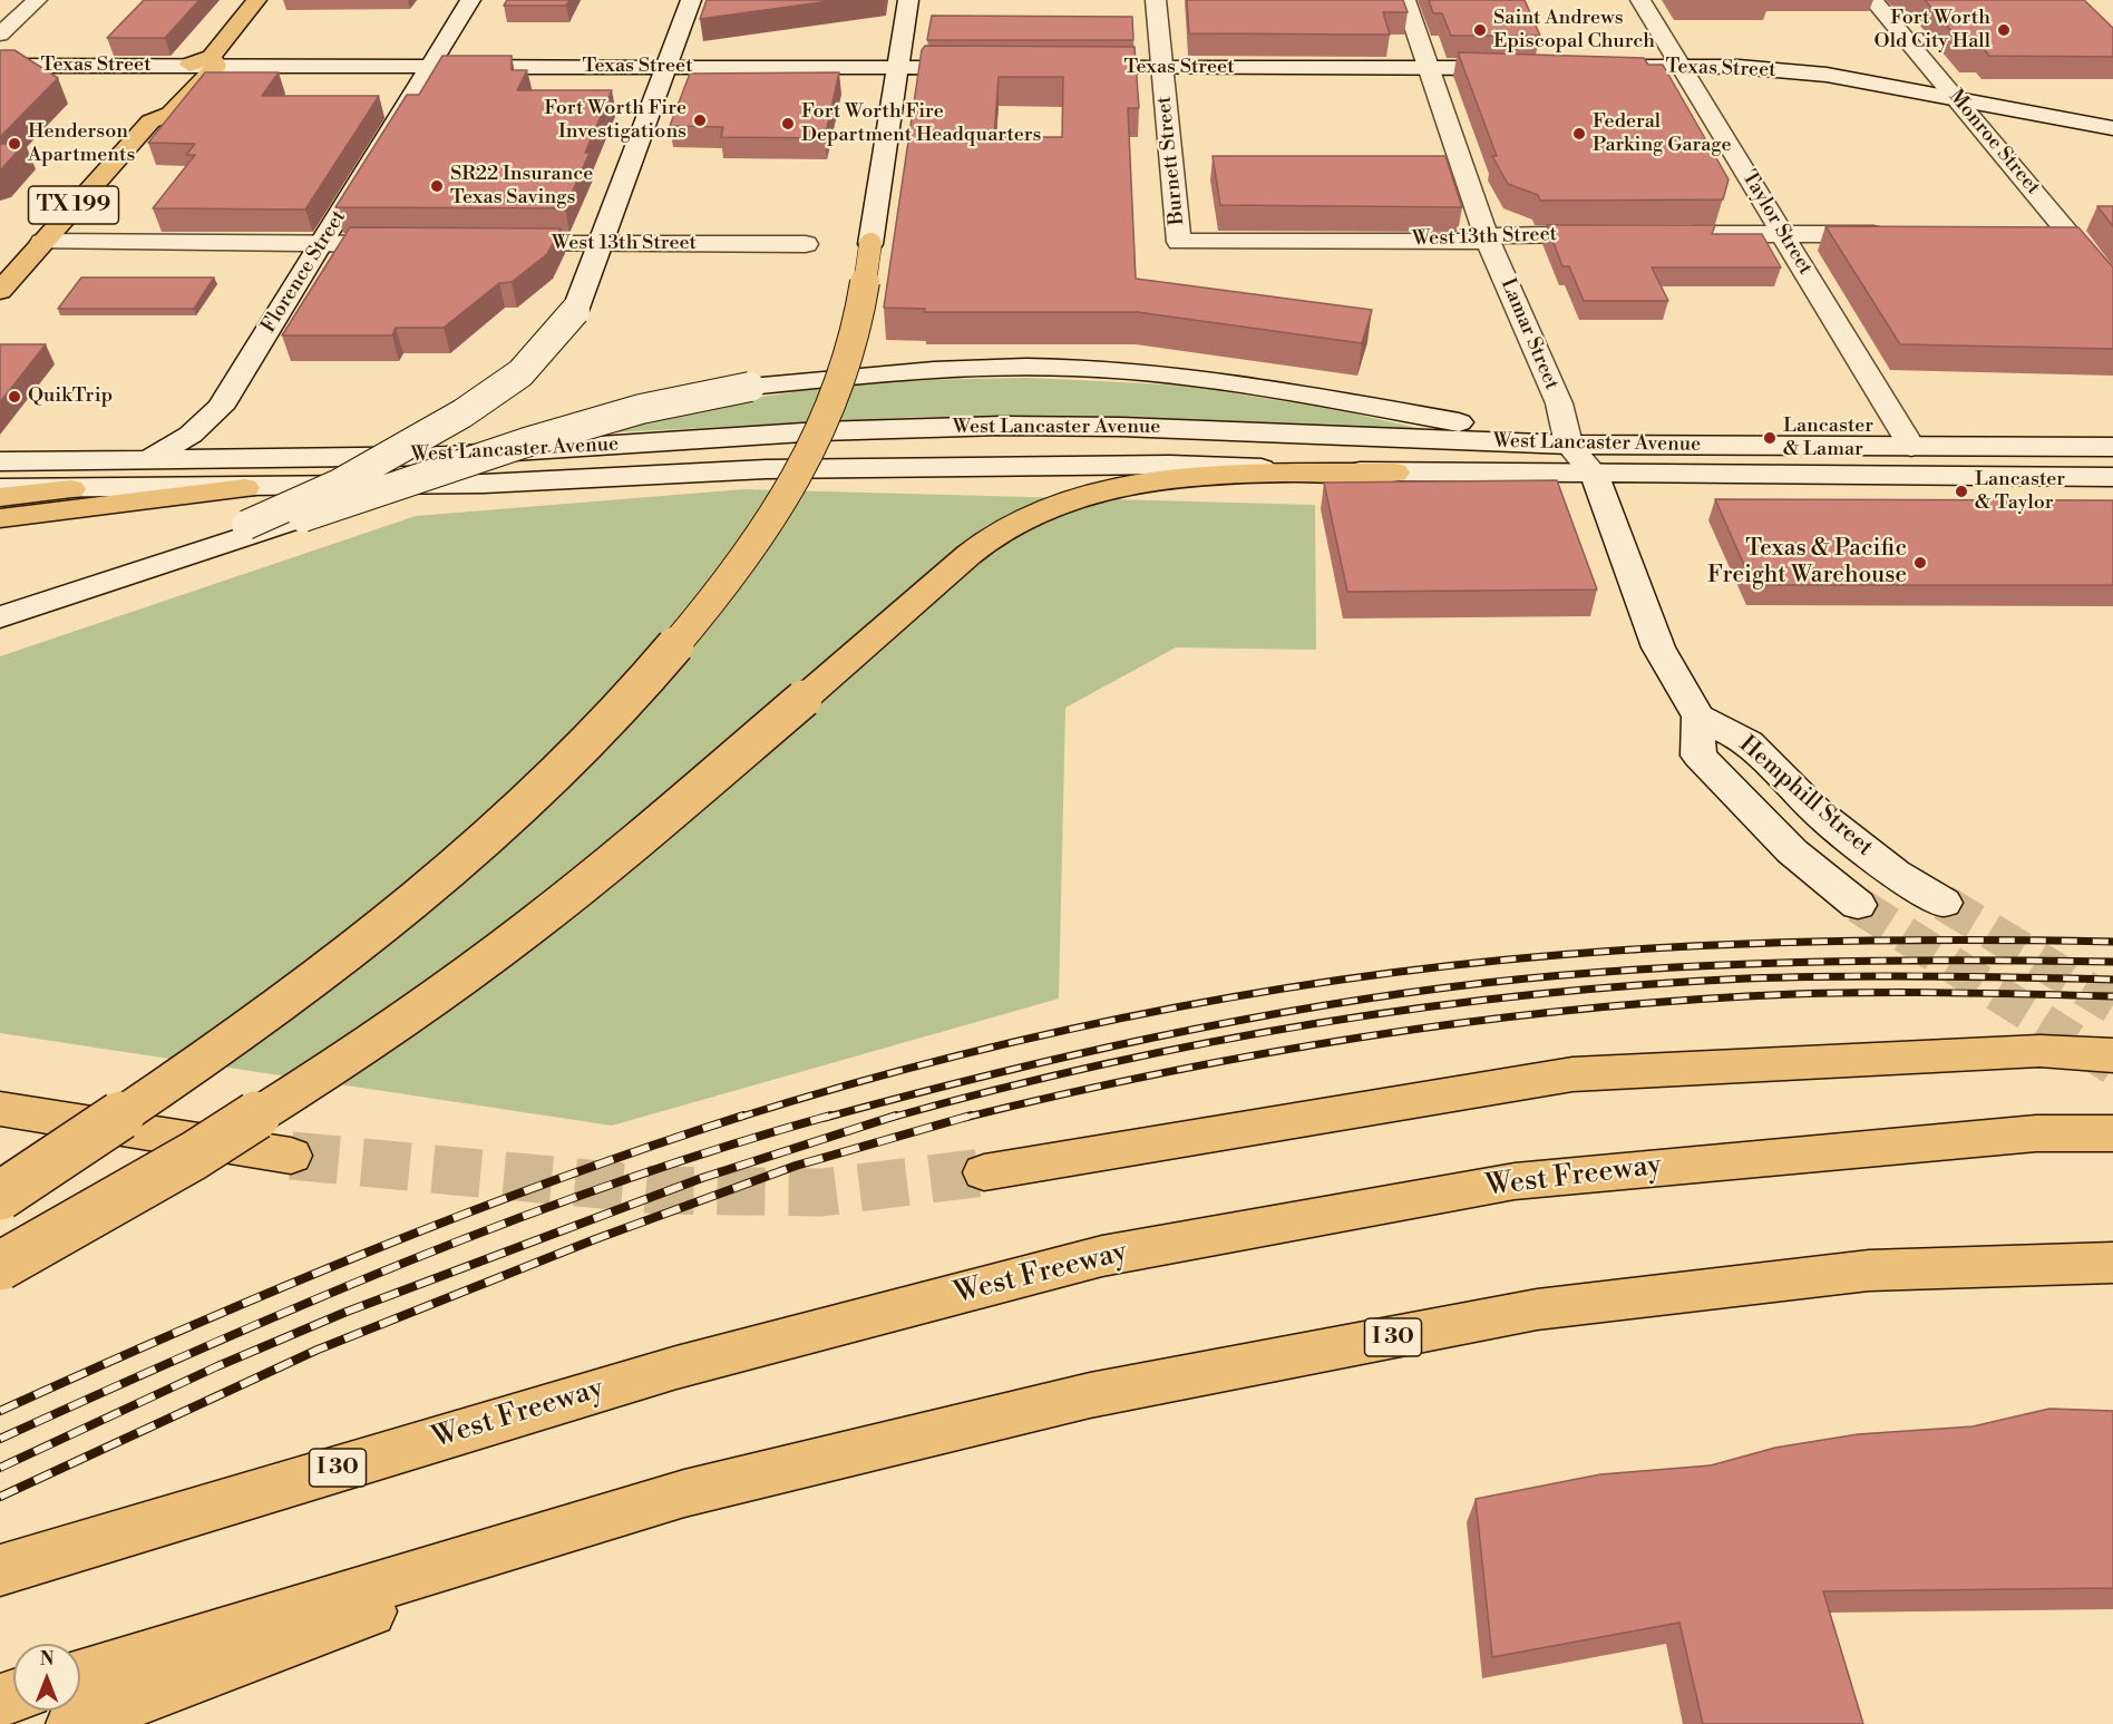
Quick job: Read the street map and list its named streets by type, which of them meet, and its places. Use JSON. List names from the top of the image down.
{
  "streets": {
    "main road": ["TX 199", "West Freeway", "I 30"],
    "street": [
      "Texas Street",
      "Monroe Street",
      "Burnett Street",
      "Taylor Street",
      "West 13th Street",
      "Florence Street",
      "Lamar Street",
      "West Lancaster Avenue",
      "Hemphill Street"
    ]
  },
  "crossings": [
    ["Texas Street", "Monroe Street"],
    ["Texas Street", "Burnett Street"],
    ["Texas Street", "TX 199"],
    ["Texas Street", "Taylor Street"],
    ["Texas Street", "Florence Street"],
    ["Texas Street", "Lamar Street"],
    ["Burnett Street", "West 13th Street"],
    ["Taylor Street", "West Lancaster Avenue"],
    ["West 13th Street", "Lamar Street"],
    ["Florence Street", "West Lancaster Avenue"],
    ["Lamar Street", "West Lancaster Avenue"]
  ],
  "places": [
    "Saint Andrews Episcopal Church",
    "Fort Worth Old City Hall",
    "Fort Worth Fire Investigations",
    "Fort Worth Fire Department Headquarters",
    "Federal Parking Garage",
    "Henderson Apartments",
    "SR22 Insurance Texas Savings",
    "QuikTrip",
    "Lancaster & Lamar",
    "Lancaster & Taylor",
    "Texas & Pacific Freight Warehouse"
  ],
  "north": "top"
}
